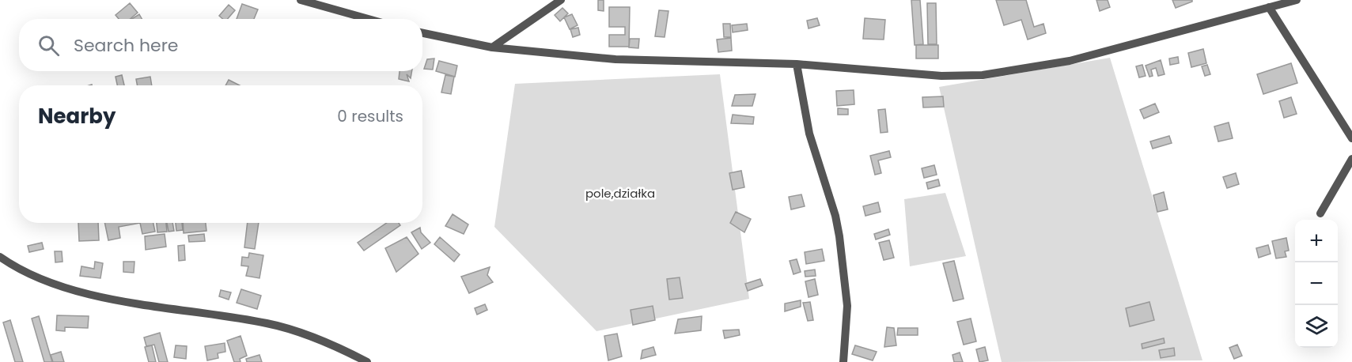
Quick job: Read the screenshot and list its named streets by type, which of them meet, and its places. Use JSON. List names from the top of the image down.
{
  "parks": ["pole,działka"],
  "page": {
    "search": "Search here",
    "heading": ["Nearby", "0 results"],
    "map_buttons": ["+", "−"]
  }
}
